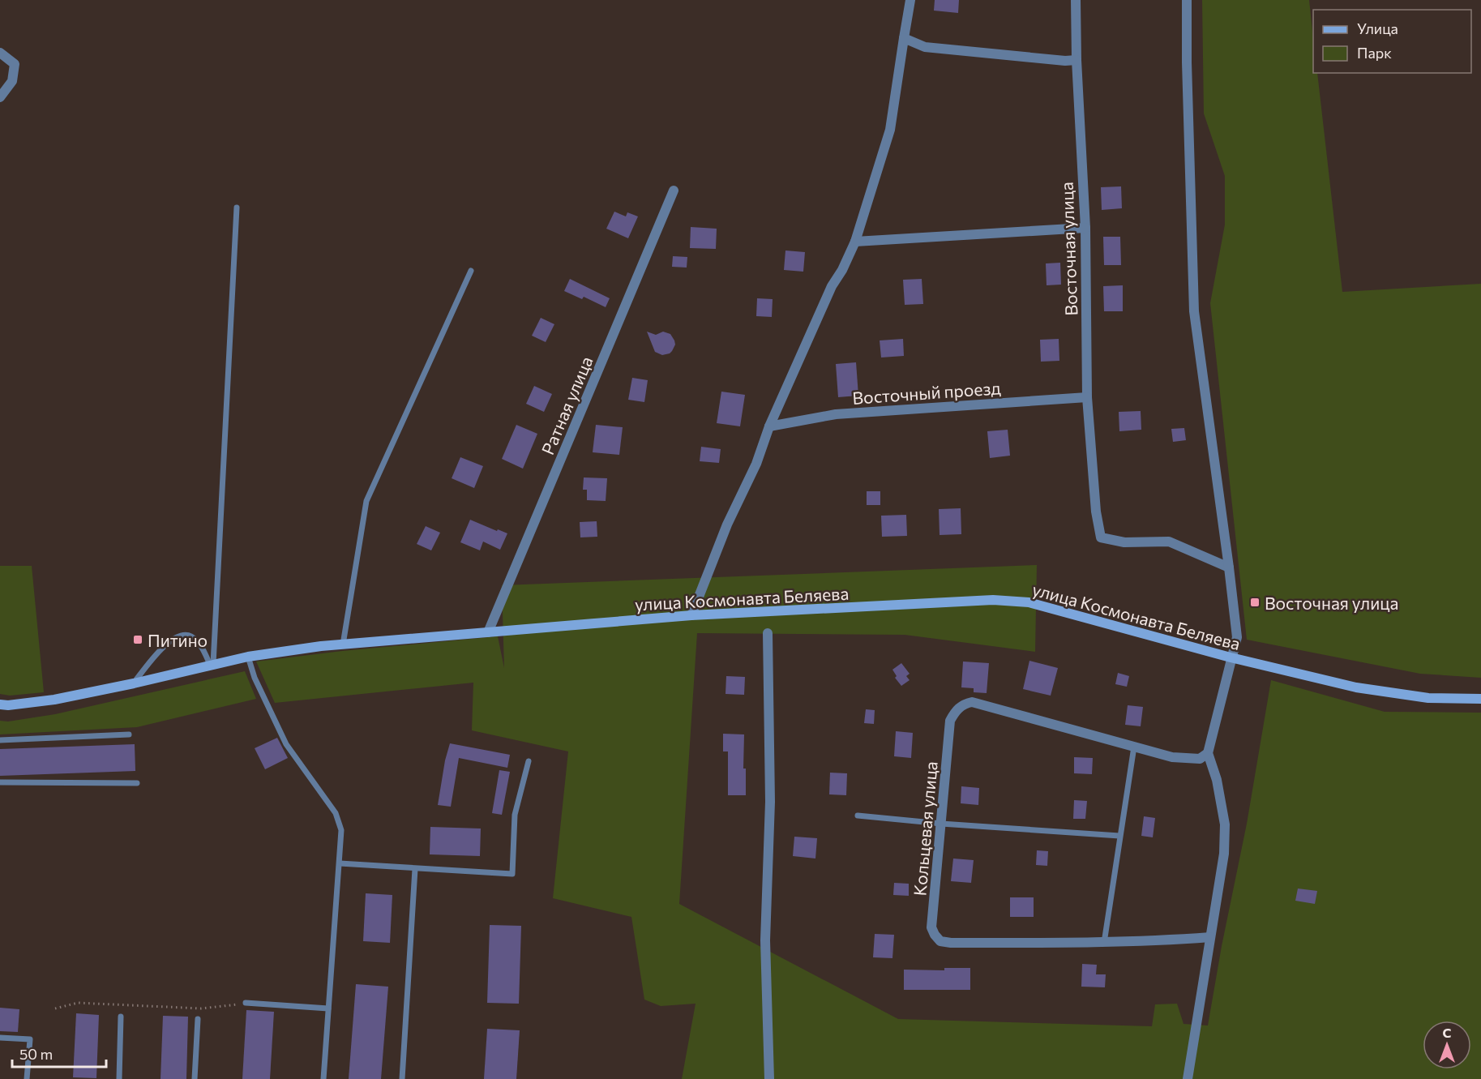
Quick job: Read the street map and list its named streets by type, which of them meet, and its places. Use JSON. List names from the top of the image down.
{
  "streets": {
    "street": [
      "Восточная улица",
      "Восточный проезд",
      "Ратная улица",
      "улица Космонавта Беляева",
      "Кольцевая улица"
    ]
  },
  "crossings": [
    ["Восточная улица", "Восточный проезд"],
    ["Ратная улица", "улица Космонавта Беляева"]
  ],
  "places": {
    "transit": ["Восточная улица", "Питино"]
  },
  "legend": ["Улица", "Парк"],
  "scale_bar": "50 m",
  "north": "top"
}
